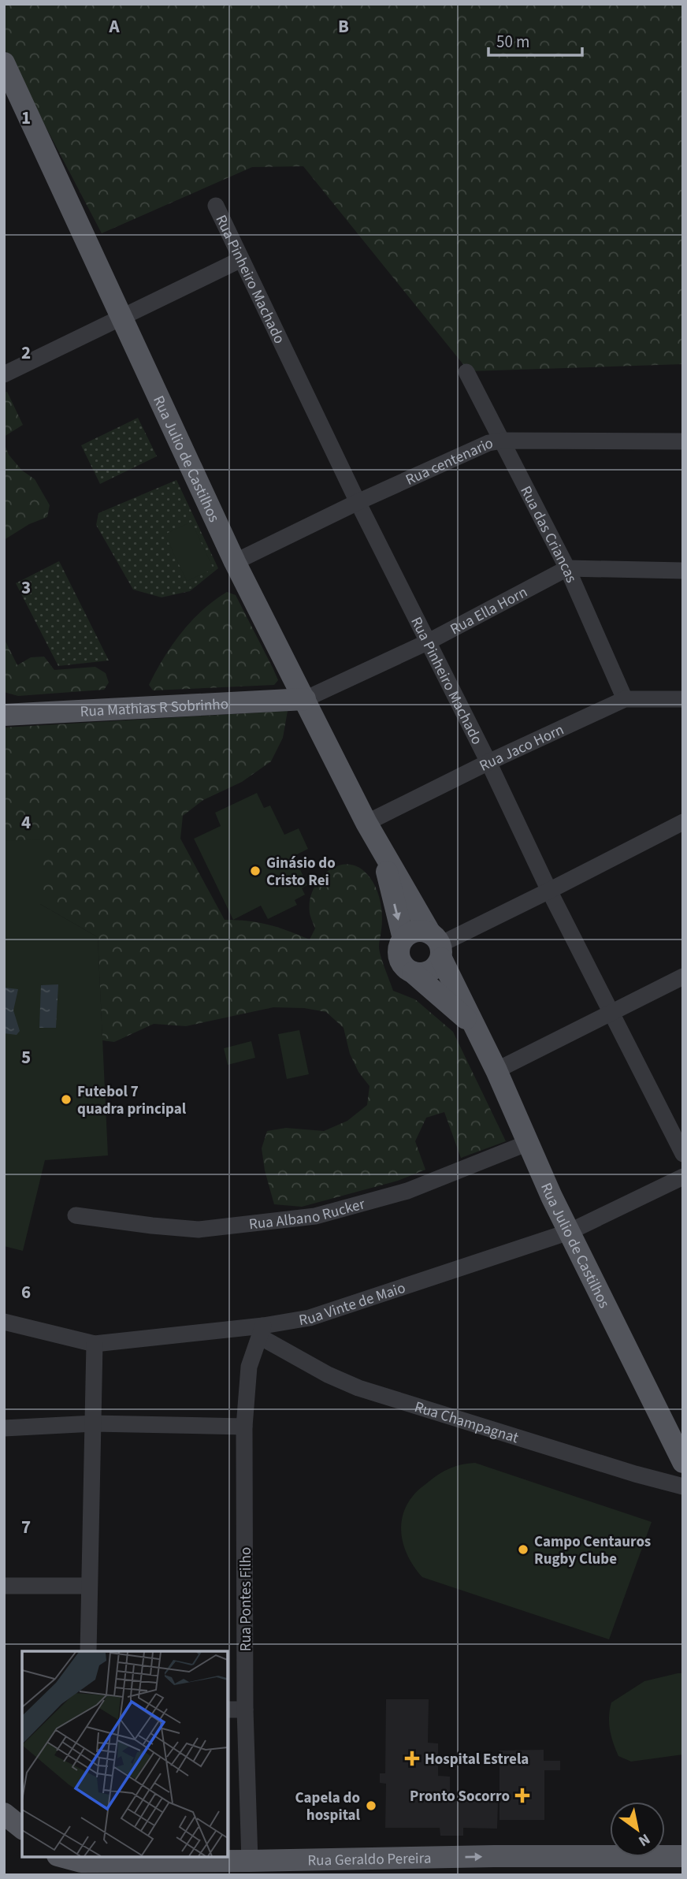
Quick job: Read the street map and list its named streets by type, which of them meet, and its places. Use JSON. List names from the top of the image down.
{
  "streets": {
    "main road": ["Rua Julio de Castilhos", "Rua Mathias R Sobrinho", "Rua Geraldo Pereira"],
    "street": [
      "Rua Pinheiro Machado",
      "Rua centenario",
      "Rua das Criancas",
      "Rua Ella Horn",
      "Rua Jaco Horn",
      "Rua Albano Rucker",
      "Rua Vinte de Maio",
      "Rua Champagnat",
      "Rua Pontes Filho"
    ]
  },
  "crossings": [
    ["Rua Pinheiro Machado", "Rua centenario"],
    ["Rua Pinheiro Machado", "Rua Ella Horn"],
    ["Rua Pinheiro Machado", "Rua Jaco Horn"],
    ["Rua Julio de Castilhos", "Rua centenario"],
    ["Rua Julio de Castilhos", "Rua Ella Horn"],
    ["Rua Julio de Castilhos", "Rua Mathias R Sobrinho"],
    ["Rua Julio de Castilhos", "Rua Jaco Horn"],
    ["Rua Julio de Castilhos", "Rua Albano Rucker"],
    ["Rua Julio de Castilhos", "Rua Vinte de Maio"],
    ["Rua centenario", "Rua das Criancas"],
    ["Rua das Criancas", "Rua Ella Horn"],
    ["Rua das Criancas", "Rua Jaco Horn"],
    ["Rua Ella Horn", "Rua Mathias R Sobrinho"],
    ["Rua Vinte de Maio", "Rua Champagnat"],
    ["Rua Vinte de Maio", "Rua Pontes Filho"],
    ["Rua Champagnat", "Rua Pontes Filho"],
    ["Rua Pontes Filho", "Rua Geraldo Pereira"]
  ],
  "one_way": ["Rua Geraldo Pereira"],
  "places": {
    "other": [
      "Ginásio do Cristo Rei",
      "Futebol 7 quadra principal",
      "Campo Centauros Rugby Clube",
      "Capela do hospital"
    ],
    "health": ["Hospital Estrela", "Pronto Socorro"]
  },
  "scale_bar": "50 m",
  "north": "bottom right",
  "grid": {
    "columns": ["A", "B"],
    "rows": [
      "1",
      "2",
      "3",
      "4",
      "5",
      "6",
      "7"
    ]
  }
}
